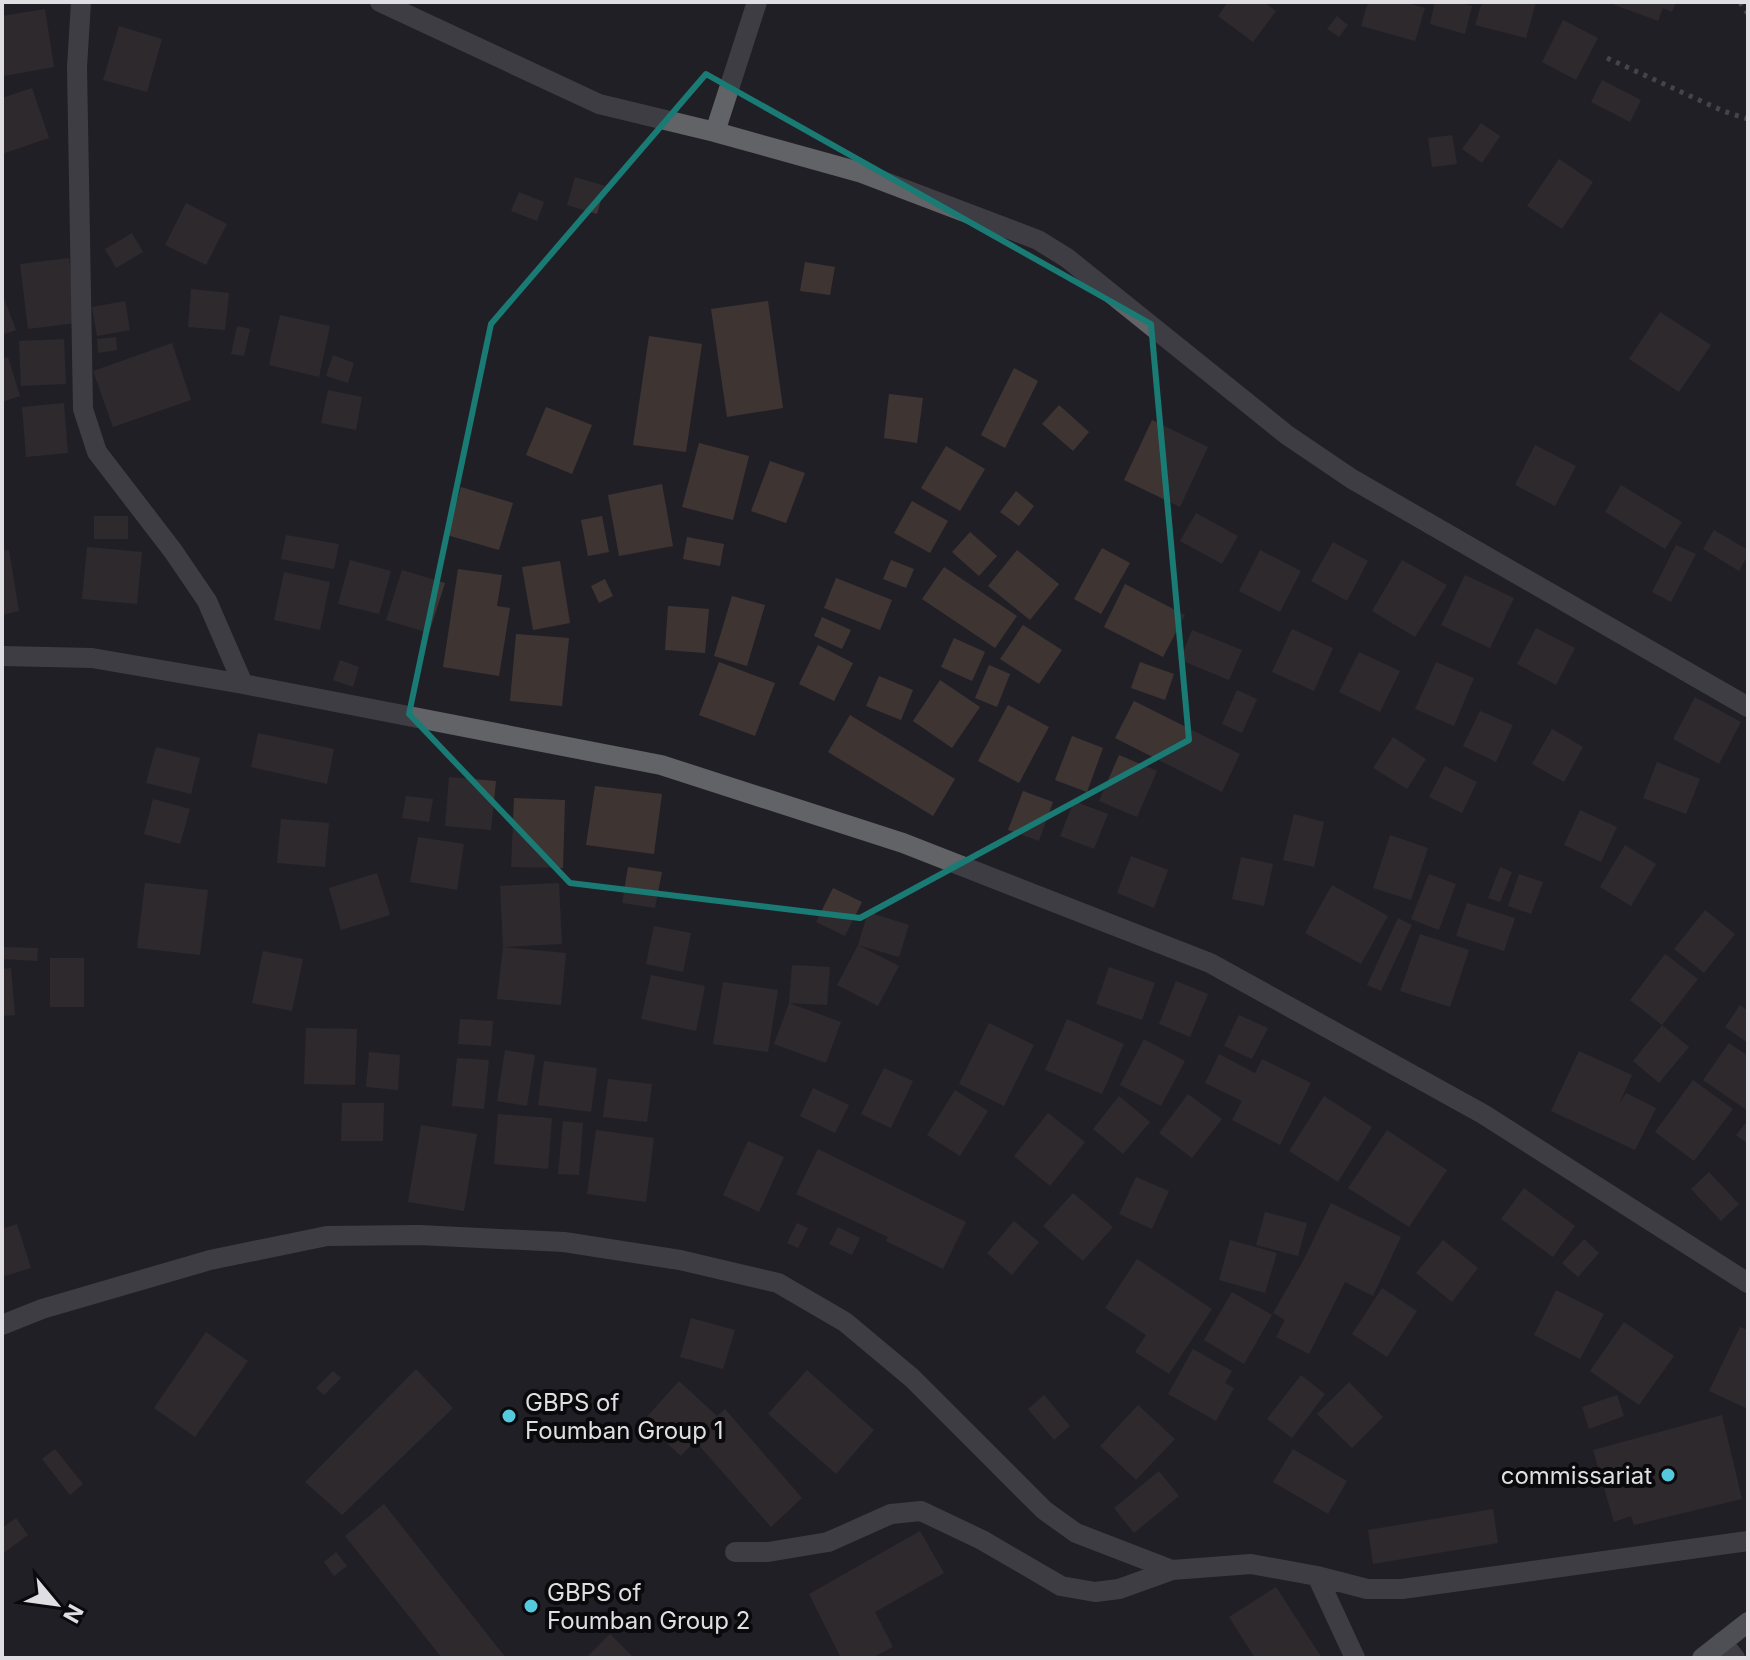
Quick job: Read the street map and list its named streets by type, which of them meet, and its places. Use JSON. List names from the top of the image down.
{
  "places": ["GBPS of Foumban Group 1", "commissariat", "GBPS of Foumban Group 2"],
  "north": "bottom right"
}
